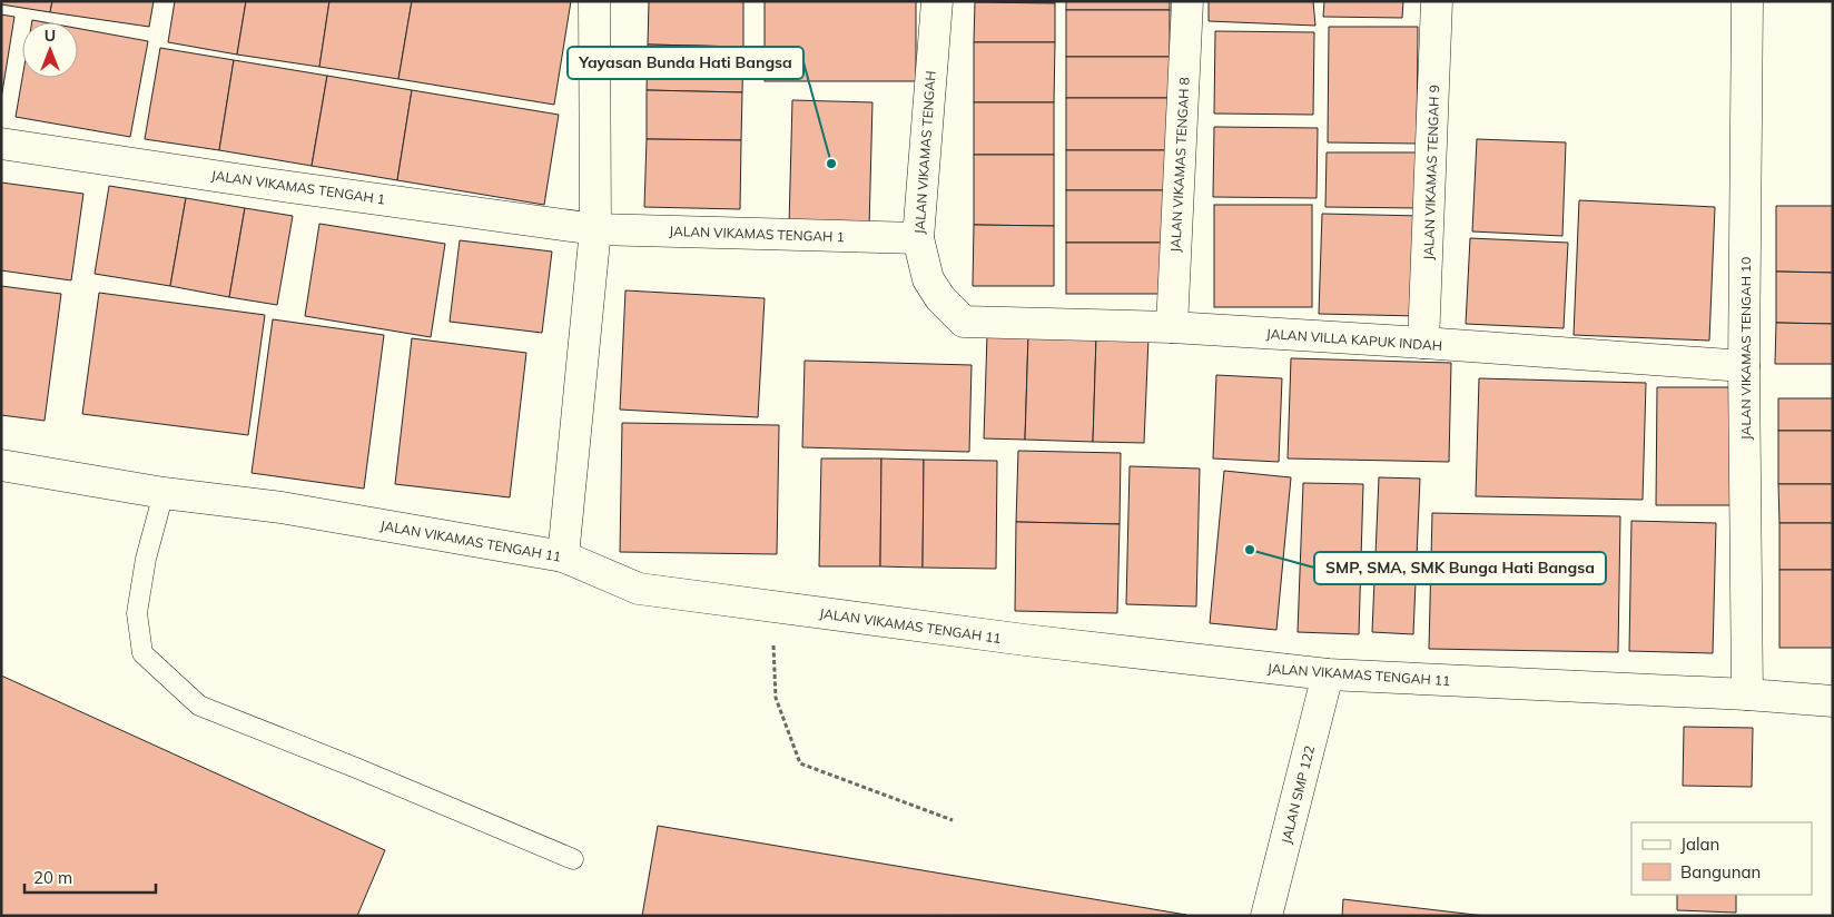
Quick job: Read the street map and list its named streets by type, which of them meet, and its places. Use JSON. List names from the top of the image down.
{
  "streets": {
    "street": [
      "JALAN VIKAMAS TENGAH",
      "JALAN VIKAMAS TENGAH 8",
      "JALAN VIKAMAS TENGAH 9",
      "JALAN VIKAMAS TENGAH 1",
      "JALAN VILLA KAPUK INDAH",
      "JALAN VIKAMAS TENGAH 10",
      "JALAN VIKAMAS TENGAH 11",
      "JALAN SMP 122"
    ]
  },
  "crossings": [
    ["JALAN VIKAMAS TENGAH", "JALAN VIKAMAS TENGAH 1"],
    ["JALAN VIKAMAS TENGAH", "JALAN VILLA KAPUK INDAH"],
    ["JALAN VIKAMAS TENGAH 8", "JALAN VILLA KAPUK INDAH"],
    ["JALAN VIKAMAS TENGAH 9", "JALAN VILLA KAPUK INDAH"],
    ["JALAN VILLA KAPUK INDAH", "JALAN VIKAMAS TENGAH 10"],
    ["JALAN VIKAMAS TENGAH 10", "JALAN VIKAMAS TENGAH 11"],
    ["JALAN VIKAMAS TENGAH 11", "JALAN SMP 122"]
  ],
  "places": ["Yayasan Bunda Hati Bangsa", "SMP, SMA, SMK Bunga Hati Bangsa"],
  "legend": ["Jalan", "Bangunan"],
  "scale_bar": "20 m",
  "north": "top"
}
